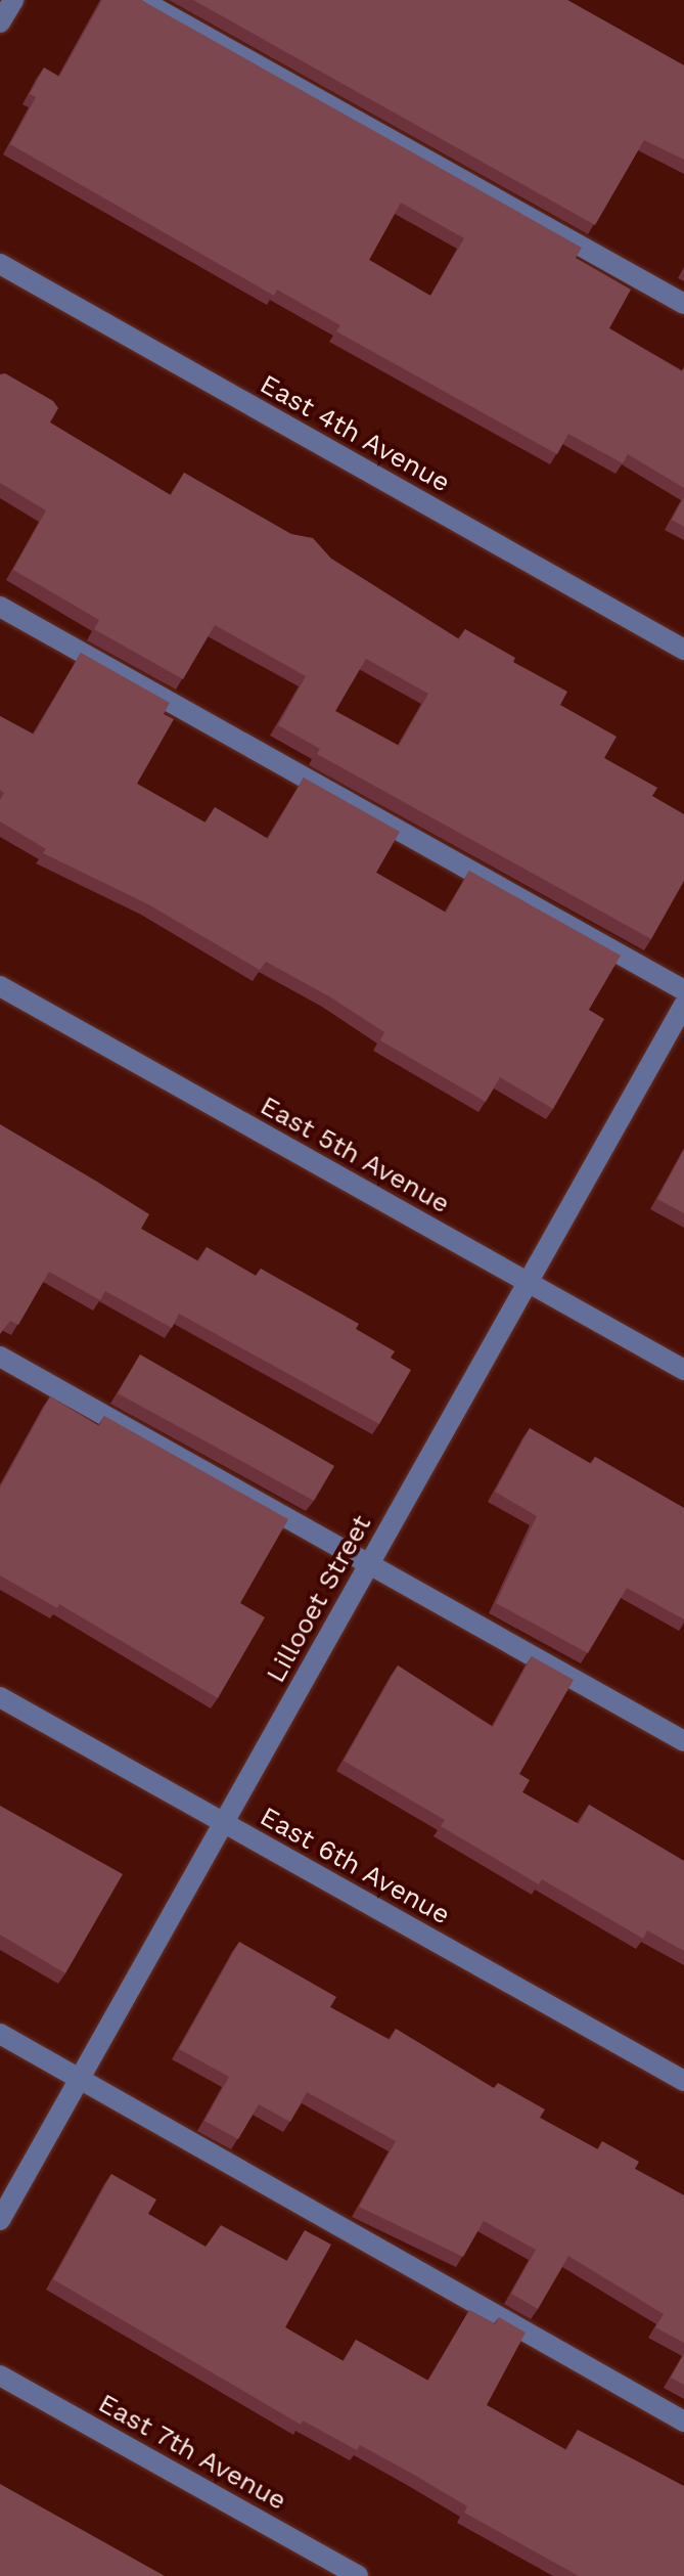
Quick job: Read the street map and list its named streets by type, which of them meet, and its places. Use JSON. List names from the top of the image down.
{
  "streets": {
    "street": [
      "East 4th Avenue",
      "East 5th Avenue",
      "Lillooet Street",
      "East 6th Avenue",
      "East 7th Avenue"
    ]
  },
  "crossings": [
    ["East 5th Avenue", "Lillooet Street"],
    ["Lillooet Street", "East 6th Avenue"]
  ]
}
